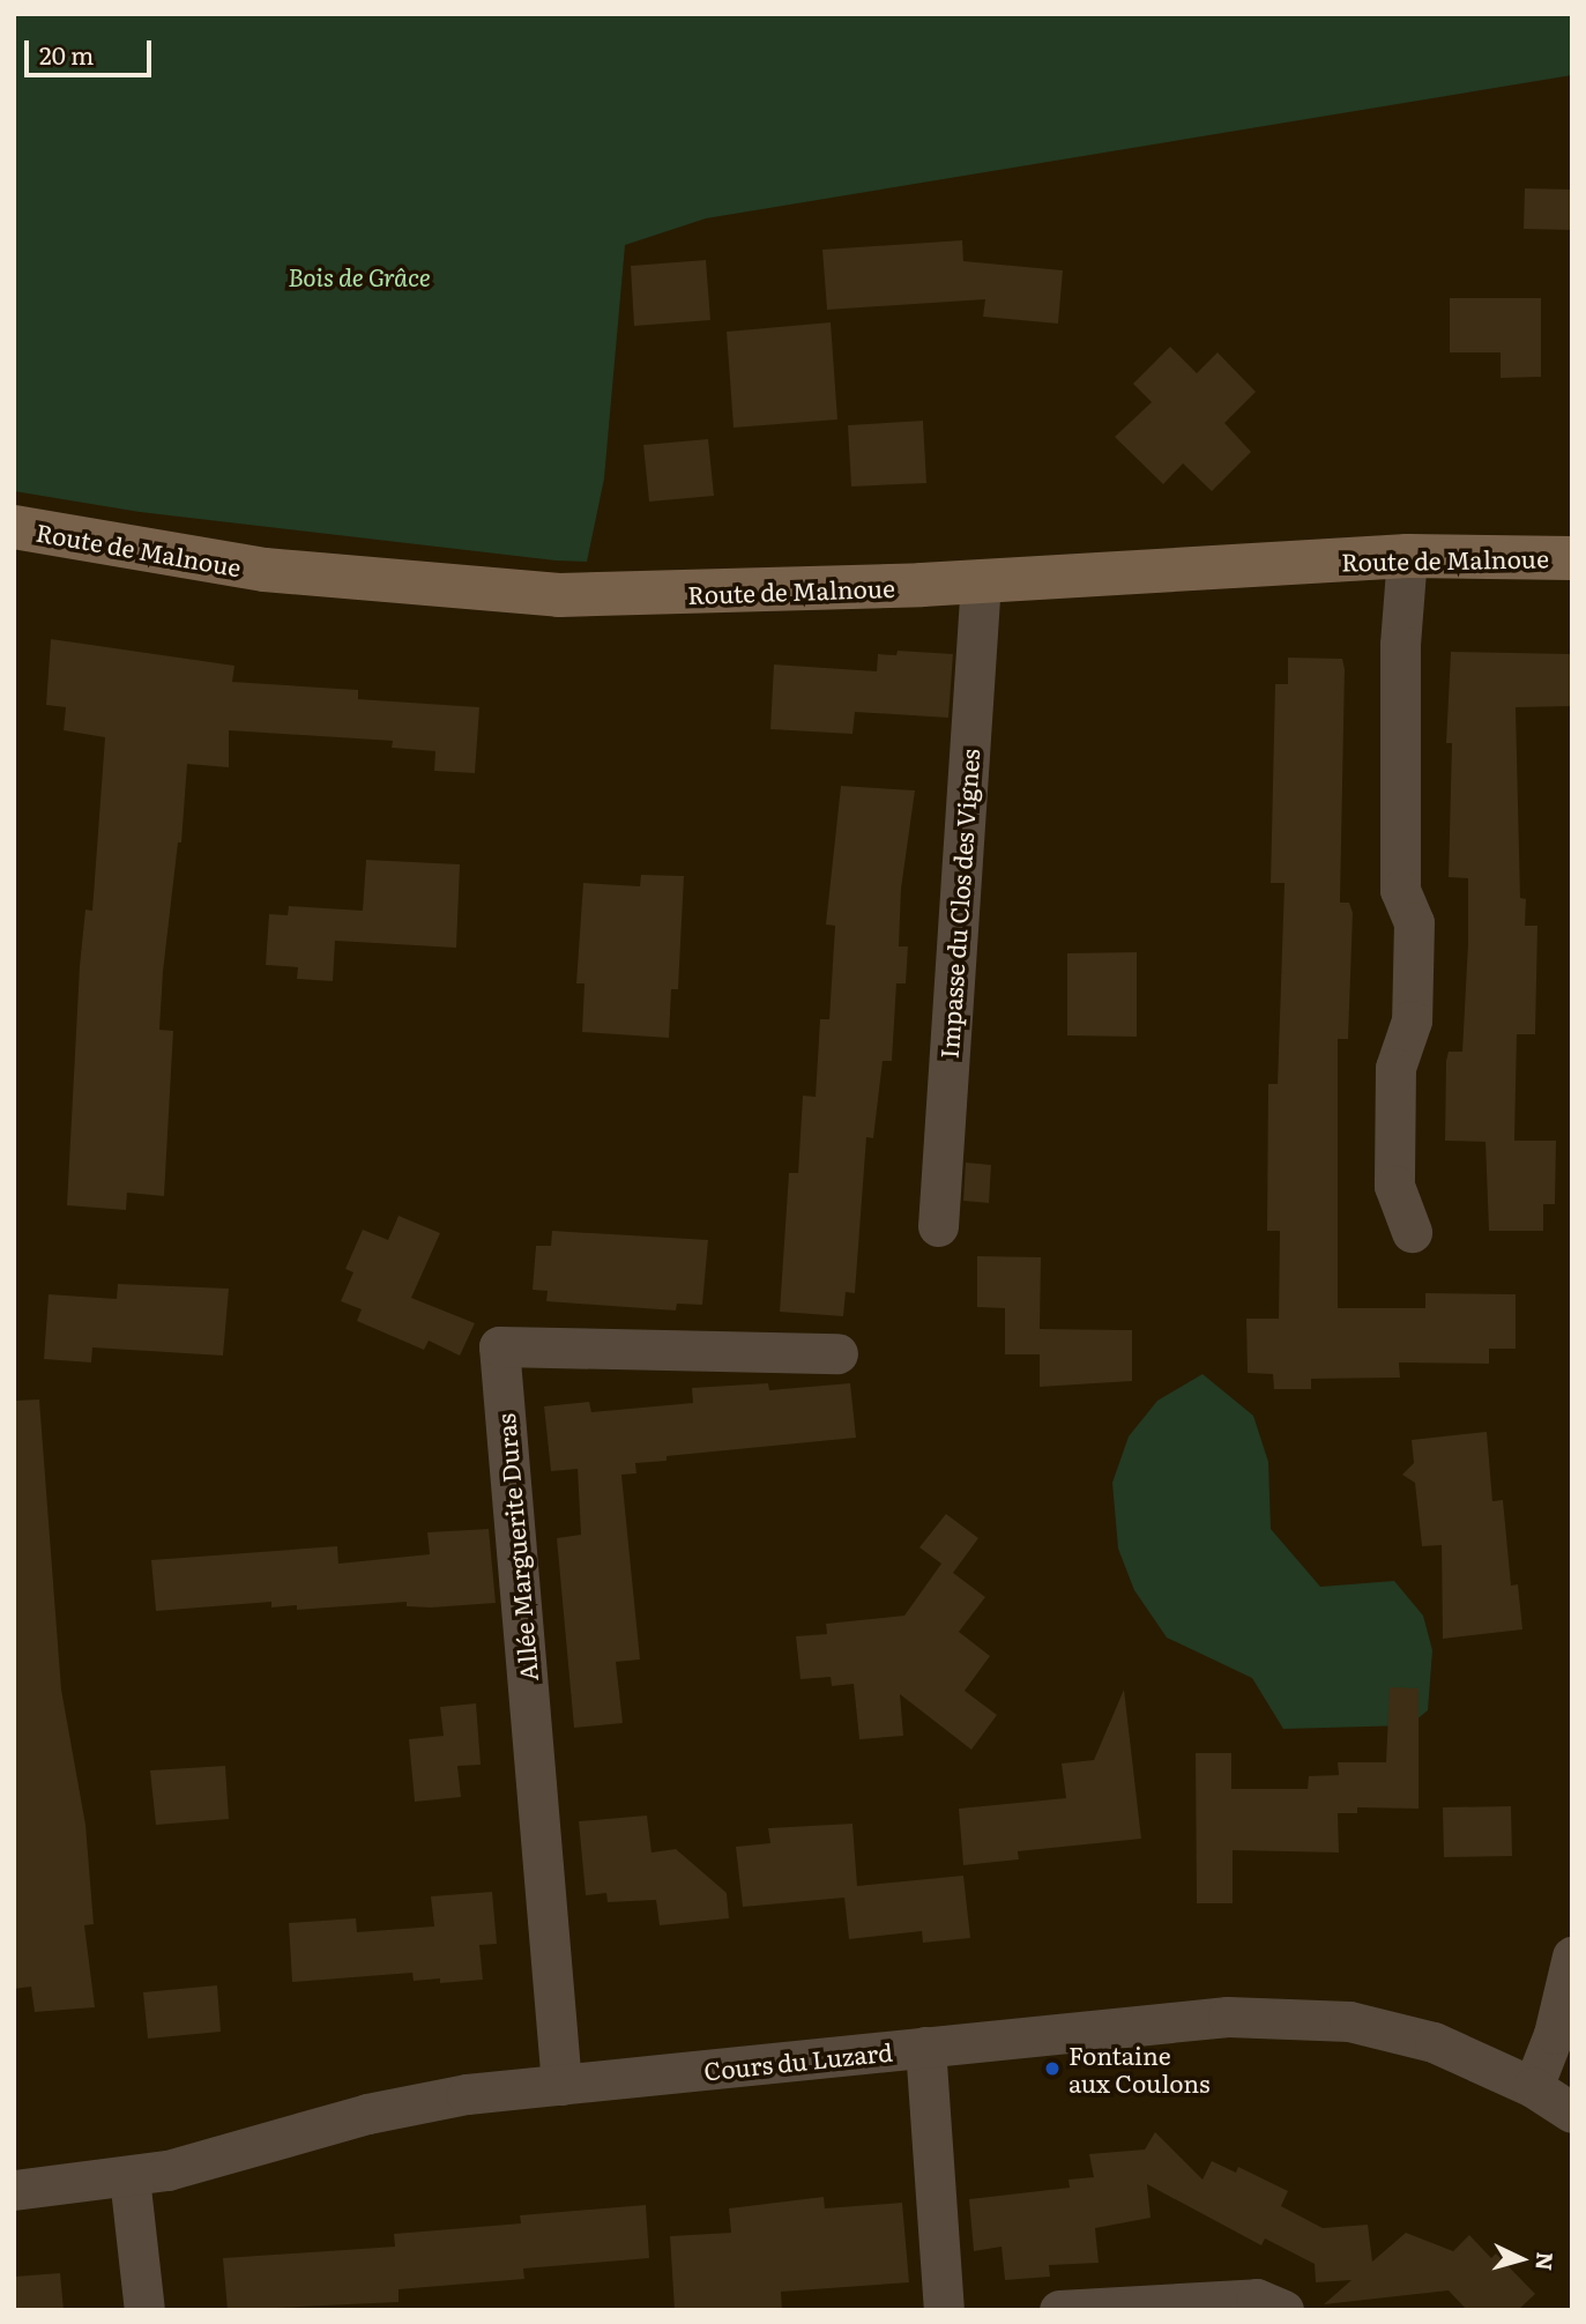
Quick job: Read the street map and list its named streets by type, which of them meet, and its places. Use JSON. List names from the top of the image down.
{
  "streets": {
    "main road": ["Route de Malnoue"],
    "street": ["Impasse du Clos des Vignes", "Allée Marguerite Duras", "Cours du Luzard"]
  },
  "crossings": [
    ["Route de Malnoue", "Impasse du Clos des Vignes"],
    ["Allée Marguerite Duras", "Cours du Luzard"]
  ],
  "parks": ["Bois de Grâce"],
  "places": ["Fontaine aux Coulons"],
  "scale_bar": "20 m",
  "north": "right"
}
